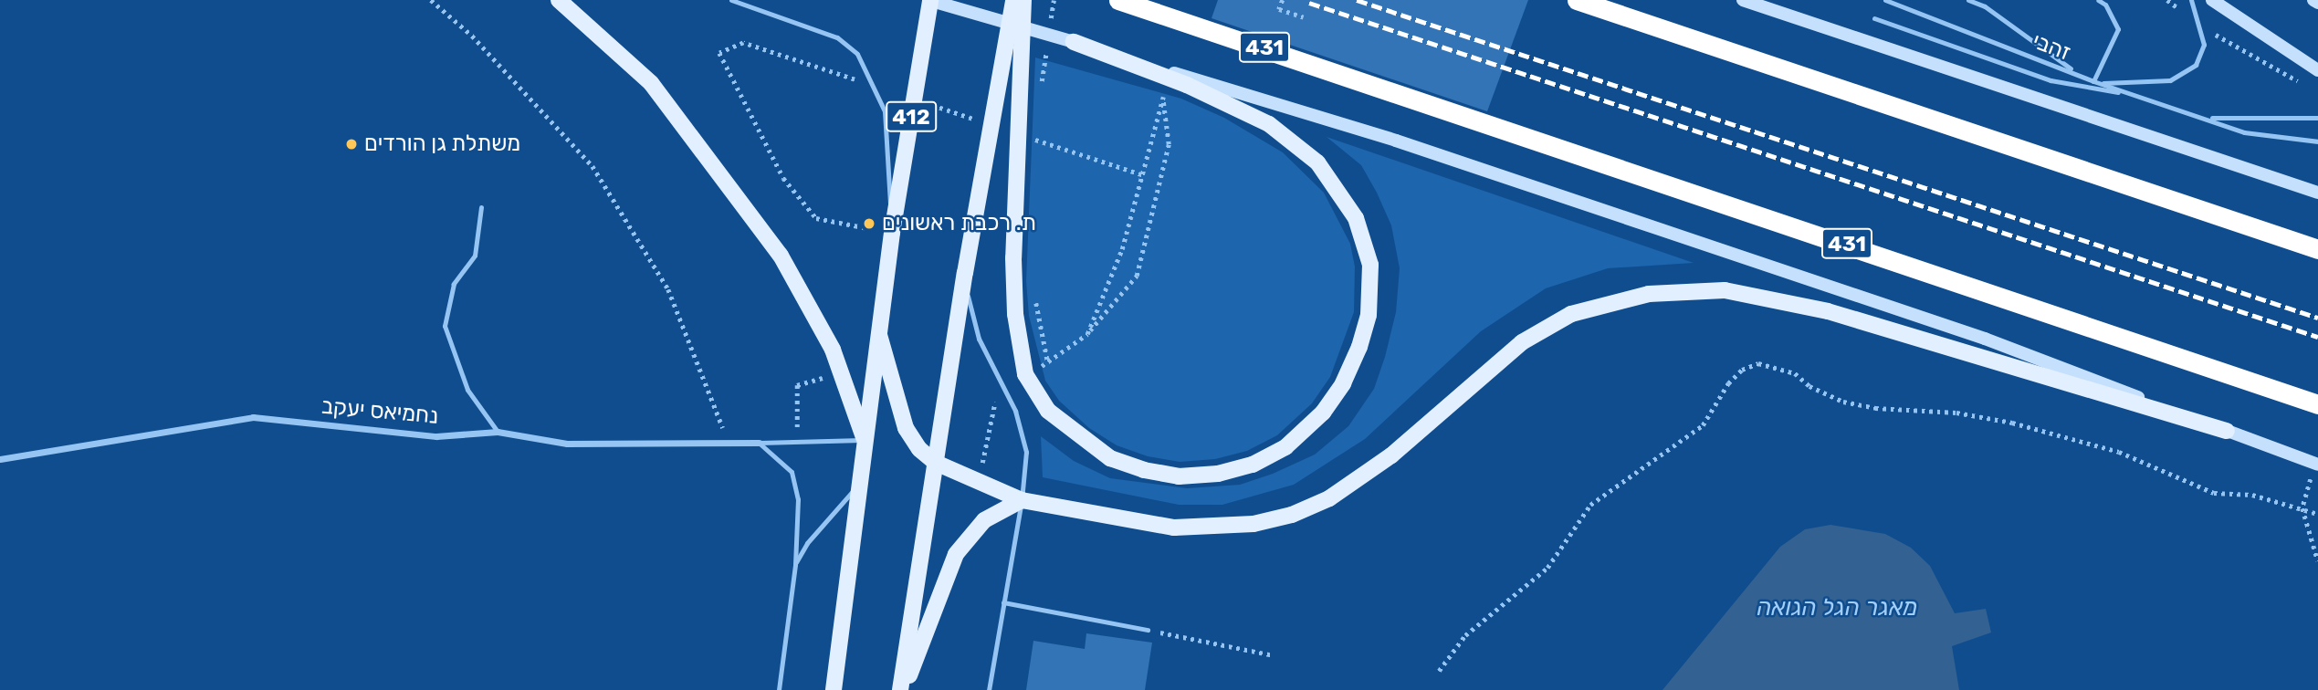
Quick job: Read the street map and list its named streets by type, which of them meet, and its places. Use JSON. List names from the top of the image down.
{
  "streets": {
    "highway": ["431"],
    "main road": ["412"],
    "street": ["נחמיאס יעקב"],
    "lane": ["זהבי"]
  },
  "water": ["מאגר הגל הגואה"],
  "places": ["משתלת גן הורדים", "ת. רכבת ראשונים"]
}
